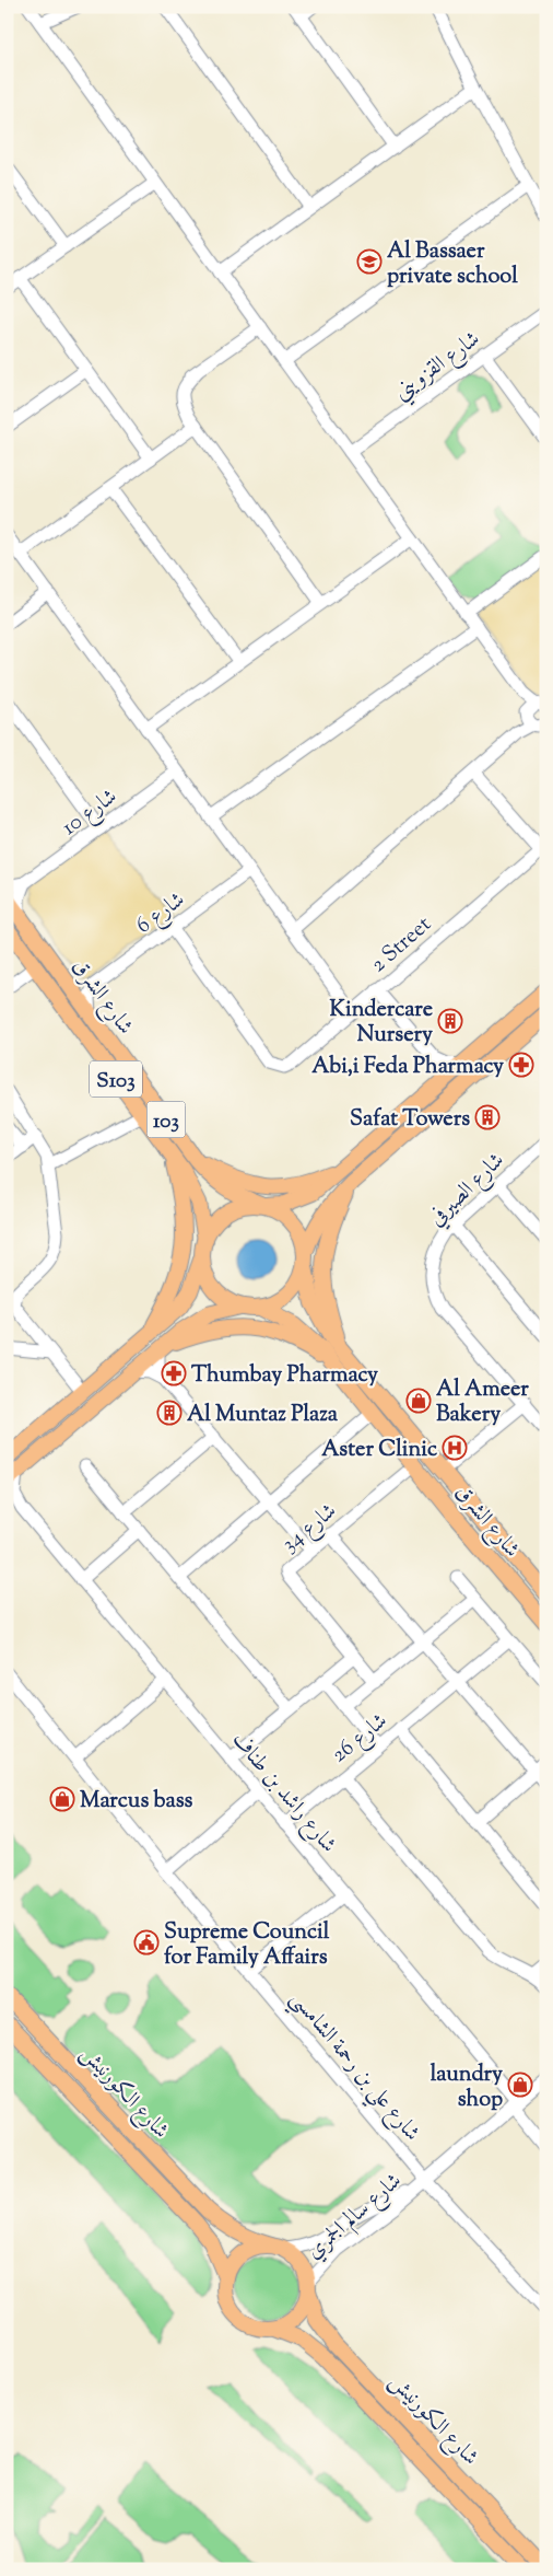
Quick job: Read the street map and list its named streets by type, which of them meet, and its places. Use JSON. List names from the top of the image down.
{
  "streets": {
    "main road": [
      "شارع الشرق",
      "S103",
      "103",
      "شارع الكورنيش"
    ],
    "street": [
      "شارع القزويني",
      "شارع 10",
      "شارع 6",
      "2 Street",
      "شارع الصيرفي",
      "شارع 34",
      "شارع 26",
      "شارع راشد بن طناف",
      "شارع علي بن رحمة الشامسي",
      "شارع سالم الجمري"
    ]
  },
  "crossings": [
    ["شارع 6", "2 Street"],
    ["شارع الشرق", "شارع 34"],
    ["شارع 34", "شارع 26"],
    ["شارع 26", "شارع راشد بن طناف"],
    ["شارع راشد بن طناف", "شارع سالم الجمري"],
    ["شارع علي بن رحمة الشامسي", "شارع سالم الجمري"],
    ["شارع الكورنيش", "شارع سالم الجمري"]
  ],
  "places": {
    "school or university": ["Al Bassaer private school"],
    "building": ["Kindercare Nursery", "Safat Towers", "Al Muntaz Plaza"],
    "pharmacy": ["Abi,i Feda Pharmacy", "Thumbay Pharmacy"],
    "shop": ["Al Ameer Bakery", "Marcus bass", "laundry shop"],
    "hospital": ["Aster Clinic"],
    "public building": ["Supreme Council for Family Affairs"]
  }
}
